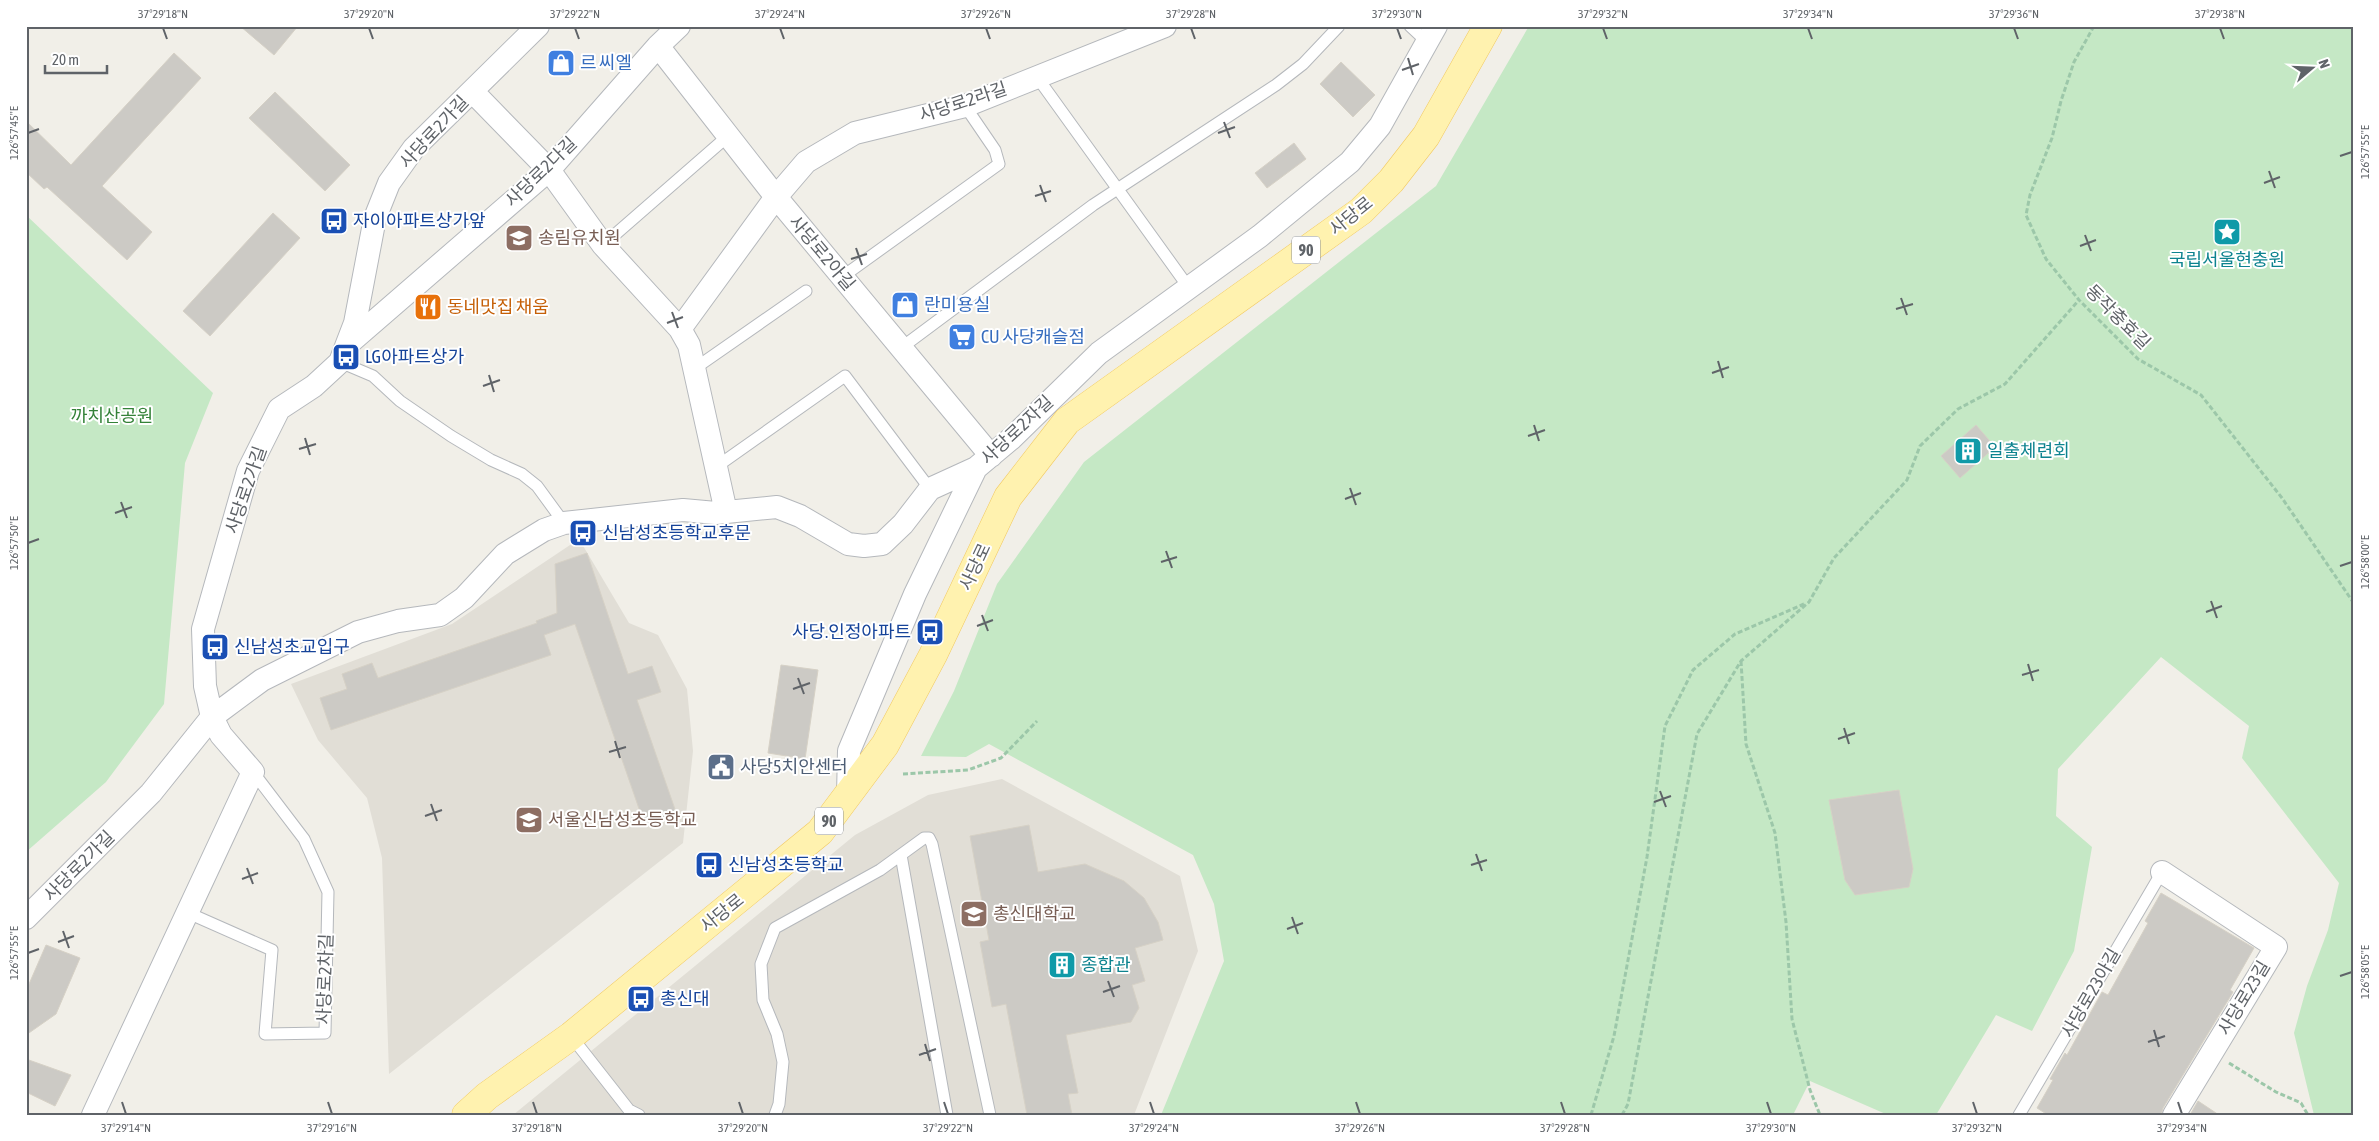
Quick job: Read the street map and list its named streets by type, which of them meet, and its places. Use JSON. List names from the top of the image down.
{
  "streets": {
    "main road": ["사당로", "90"],
    "street": [
      "사당로2라길",
      "사당로2가길",
      "사당로2다길",
      "사당로2아길",
      "사당로2자길",
      "사당로2차길",
      "사당로23길"
    ],
    "lane": ["사당로23아길"],
    "path": ["동작충효길"]
  },
  "crossings": [
    ["사당로2라길", "사당로2아길"],
    ["사당로2가길", "사당로2다길"],
    ["사당로2가길", "사당로2자길"],
    ["사당로2가길", "사당로2차길"],
    ["사당로2다길", "사당로2아길"],
    ["사당로2아길", "사당로2자길"],
    ["사당로2자길", "사당로2차길"],
    ["사당로23아길", "사당로23길"]
  ],
  "parks": ["까치산공원"],
  "places": {
    "shop": ["르 씨엘", "란미용실"],
    "bus stop": [
      "자이아파트상가앞",
      "LG아파트상가",
      "신남성초등학교후문",
      "사당.인정아파트",
      "신남성초교입구",
      "신남성초등학교",
      "총신대"
    ],
    "place": ["국립서울현충원"],
    "school or university": ["송림유치원", "서울신남성초등학교", "총신대학교"],
    "restaurant": ["동네맛집 채움"],
    "supermarket": ["CU 사당캐슬점"],
    "building": ["일출체련회", "종합관"],
    "public building": ["사당5치안센터"]
  },
  "scale_bar": "20 m",
  "north": "right",
  "coordinates": [
    "37°29'18\"N",
    "37°29'20\"N",
    "37°29'22\"N",
    "37°29'24\"N",
    "37°29'26\"N",
    "37°29'28\"N",
    "37°29'30\"N",
    "37°29'32\"N",
    "37°29'34\"N",
    "37°29'36\"N",
    "37°29'38\"N",
    "126°57'45\"E",
    "126°57'55\"E",
    "126°57'50\"E",
    "126°58'00\"E",
    "126°58'05\"E",
    "37°29'14\"N",
    "37°29'16\"N"
  ]
}
